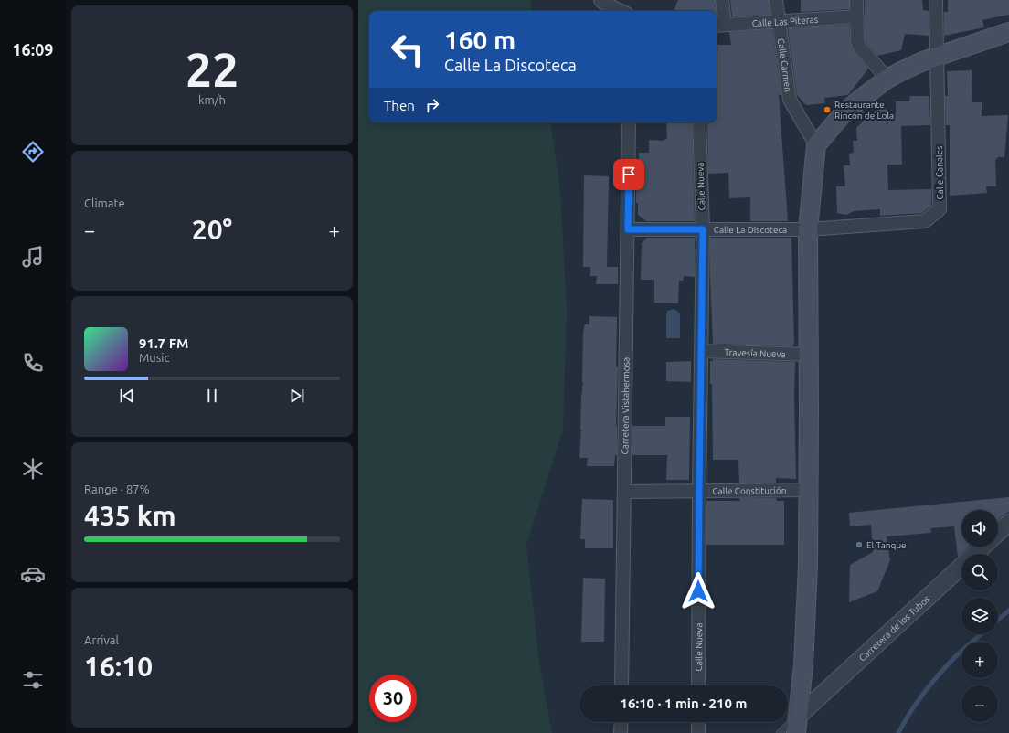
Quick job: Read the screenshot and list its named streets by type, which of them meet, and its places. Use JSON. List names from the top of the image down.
{
  "streets": {
    "street": [
      "Calle Las Piteras",
      "Calle Carmen",
      "Calle Canales",
      "Calle Nueva",
      "Calle La Discoteca",
      "Travesía Nueva",
      "Carretera Vistahermosa",
      "Calle Constitución",
      "Carretera de los Tubos"
    ]
  },
  "crossings": [
    ["Calle Las Piteras", "Calle Carmen"],
    ["Calle Canales", "Calle La Discoteca"],
    ["Calle Nueva", "Calle La Discoteca"],
    ["Calle Nueva", "Travesía Nueva"],
    ["Calle Nueva", "Calle Constitución"],
    ["Calle La Discoteca", "Carretera Vistahermosa"],
    ["Carretera Vistahermosa", "Calle Constitución"]
  ],
  "places": ["Restaurante Rincón de Lola", "El Tanque"],
  "page": {
    "tabs": "16:09",
    "tile": [
      ["22", "km/h"],
      "Climate",
      ["Range · 87%", "435 km"],
      ["Arrival", "16:10"]
    ],
    "turn": ["160 m", "Calle La Discoteca"],
    "then": "Then",
    "heat": ["−", "20°", "+"],
    "song": ["91.7 FM", "Music"],
    "map_buttons": ["+", "−"],
    "limit": "30",
    "trip": "16:10 · 1 min · 210 m"
  }
}
